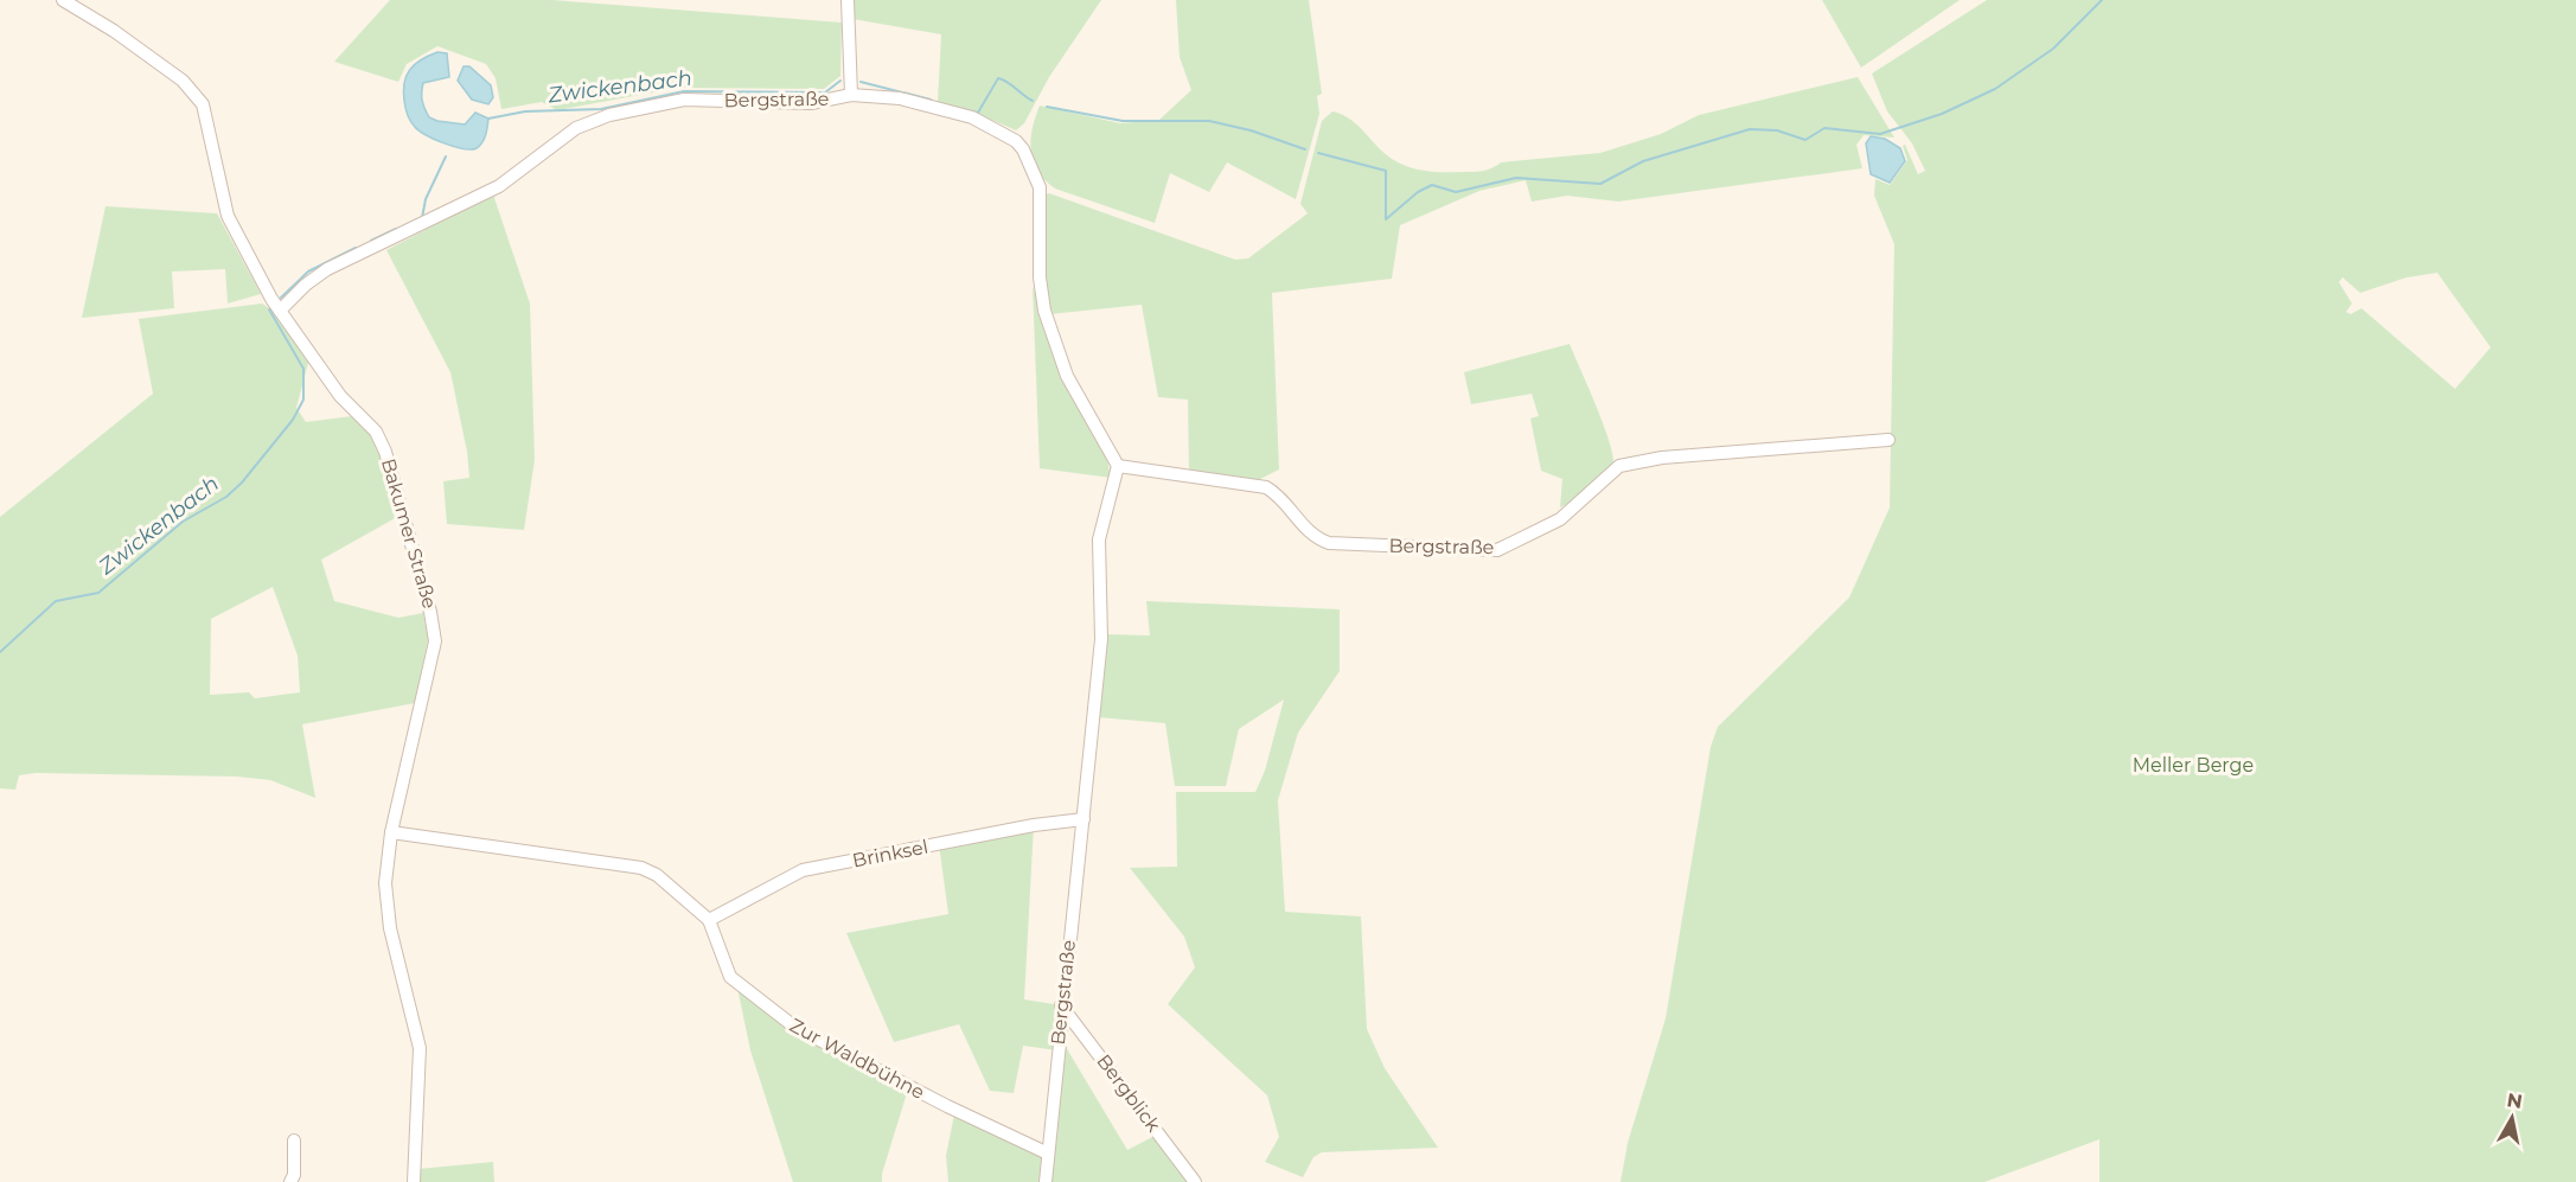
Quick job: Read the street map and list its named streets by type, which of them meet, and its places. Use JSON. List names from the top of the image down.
{
  "streets": {
    "street": [
      "Bergstraße",
      "Bakumer Straße",
      "Brinksel",
      "Zur Waldbühne",
      "Bergblick"
    ]
  },
  "crossings": [
    ["Bergstraße", "Bakumer Straße"],
    ["Bergstraße", "Brinksel"],
    ["Bergstraße", "Zur Waldbühne"],
    ["Bergstraße", "Bergblick"],
    ["Bakumer Straße", "Zur Waldbühne"],
    ["Brinksel", "Zur Waldbühne"]
  ],
  "water": ["Zwickenbach"],
  "parks": ["Meller Berge"],
  "north": "top"
}
